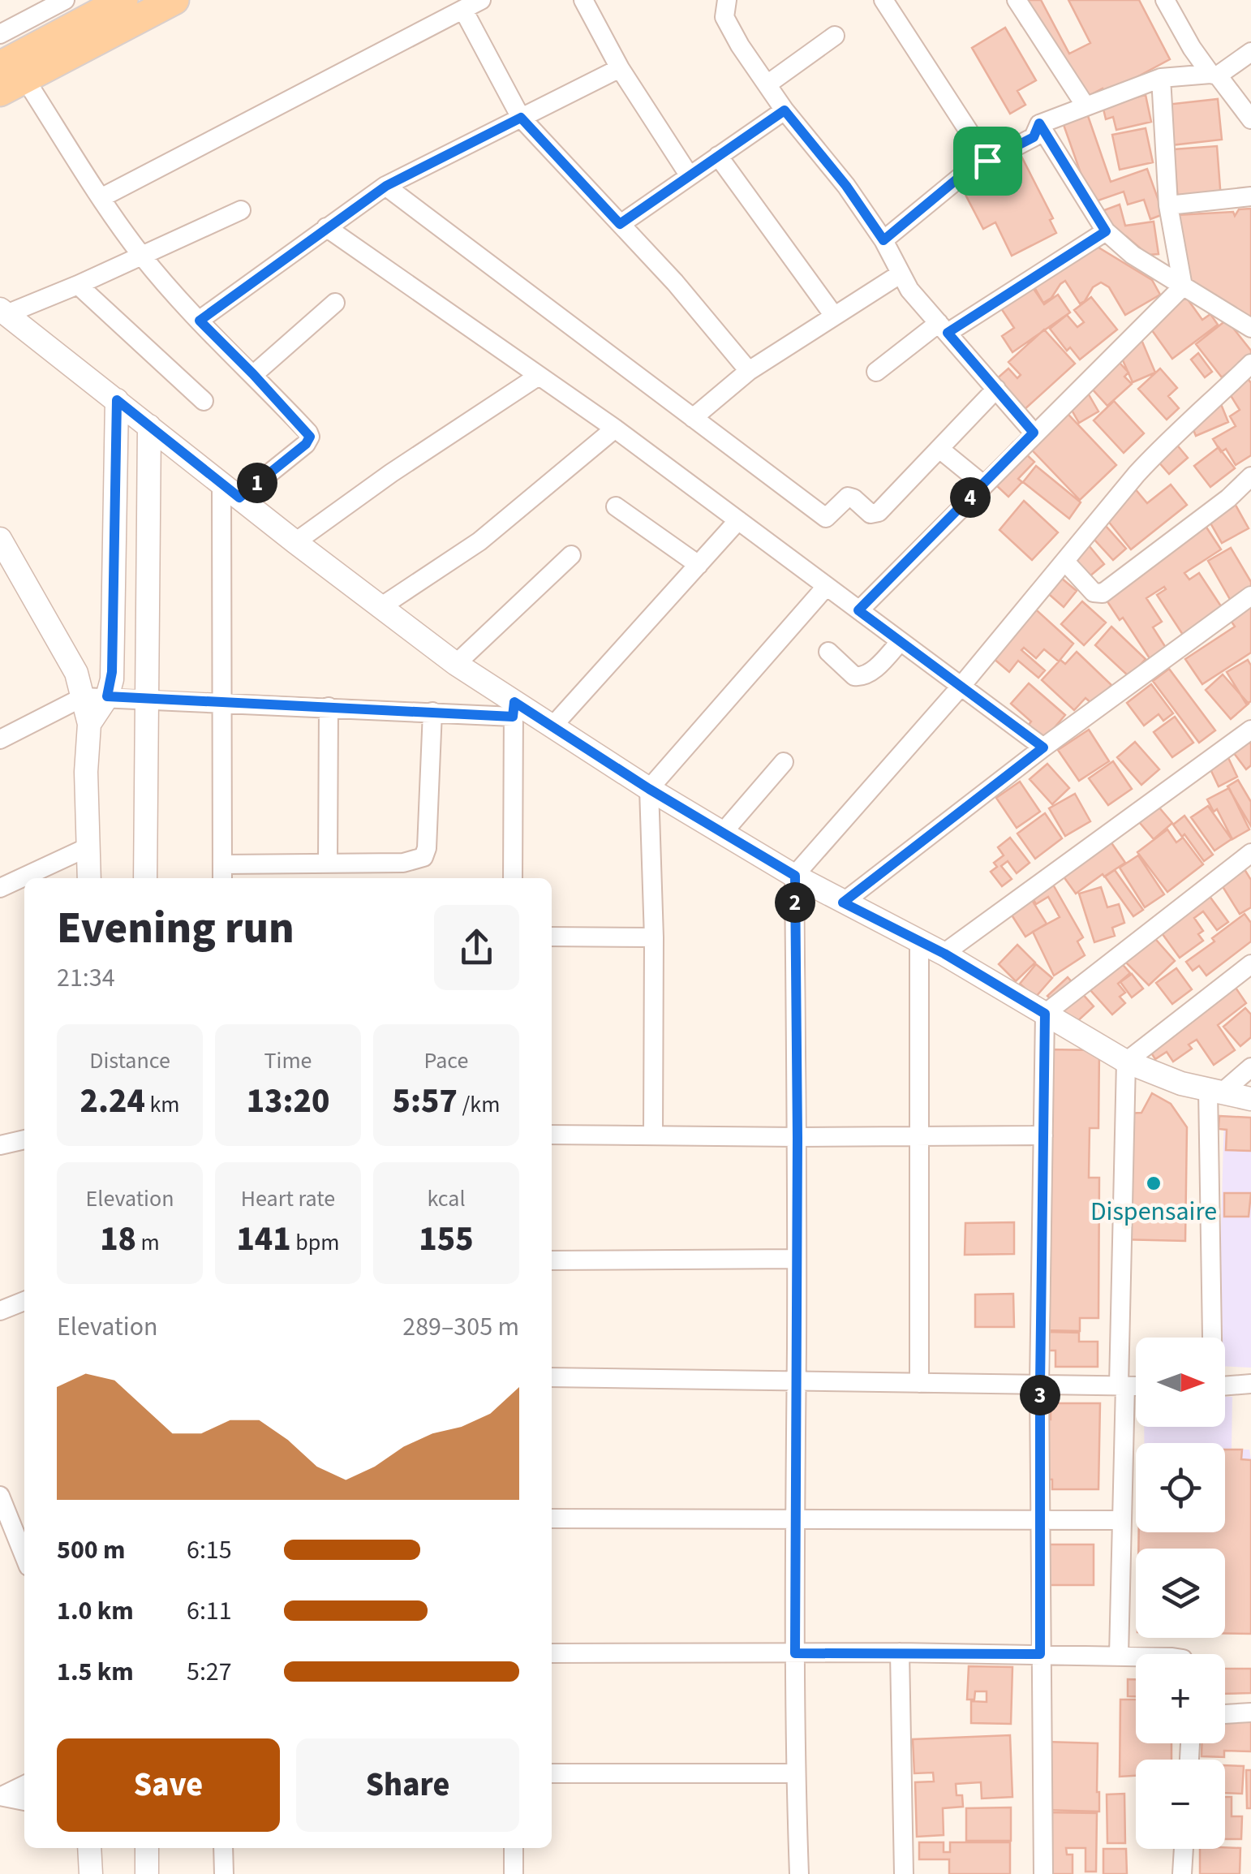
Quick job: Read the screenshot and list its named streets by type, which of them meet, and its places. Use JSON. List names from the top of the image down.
{
  "places": ["Dispensaire"],
  "north": "right",
  "page": {
    "pins": [
      "1",
      "4",
      "2",
      "3"
    ],
    "heading": ["Evening run", "21:34"],
    "stats": [
      ["Distance", "2.24 km"],
      ["Time", "13:20"],
      ["Pace", "5:57 /km"],
      ["Elevation", "18 m"],
      ["Heart rate", "141 bpm"],
      ["kcal", "155"]
    ],
    "chart": ["Elevation", "289–305 m"],
    "map_buttons": ["+", "−"],
    "list": [
      {
        "name": "500 m",
        "note": "6:15"
      },
      {
        "name": "1.0 km",
        "note": "6:11"
      },
      {
        "name": "1.5 km",
        "note": "5:27"
      }
    ],
    "buttons": ["Save", "Share"]
  }
}
